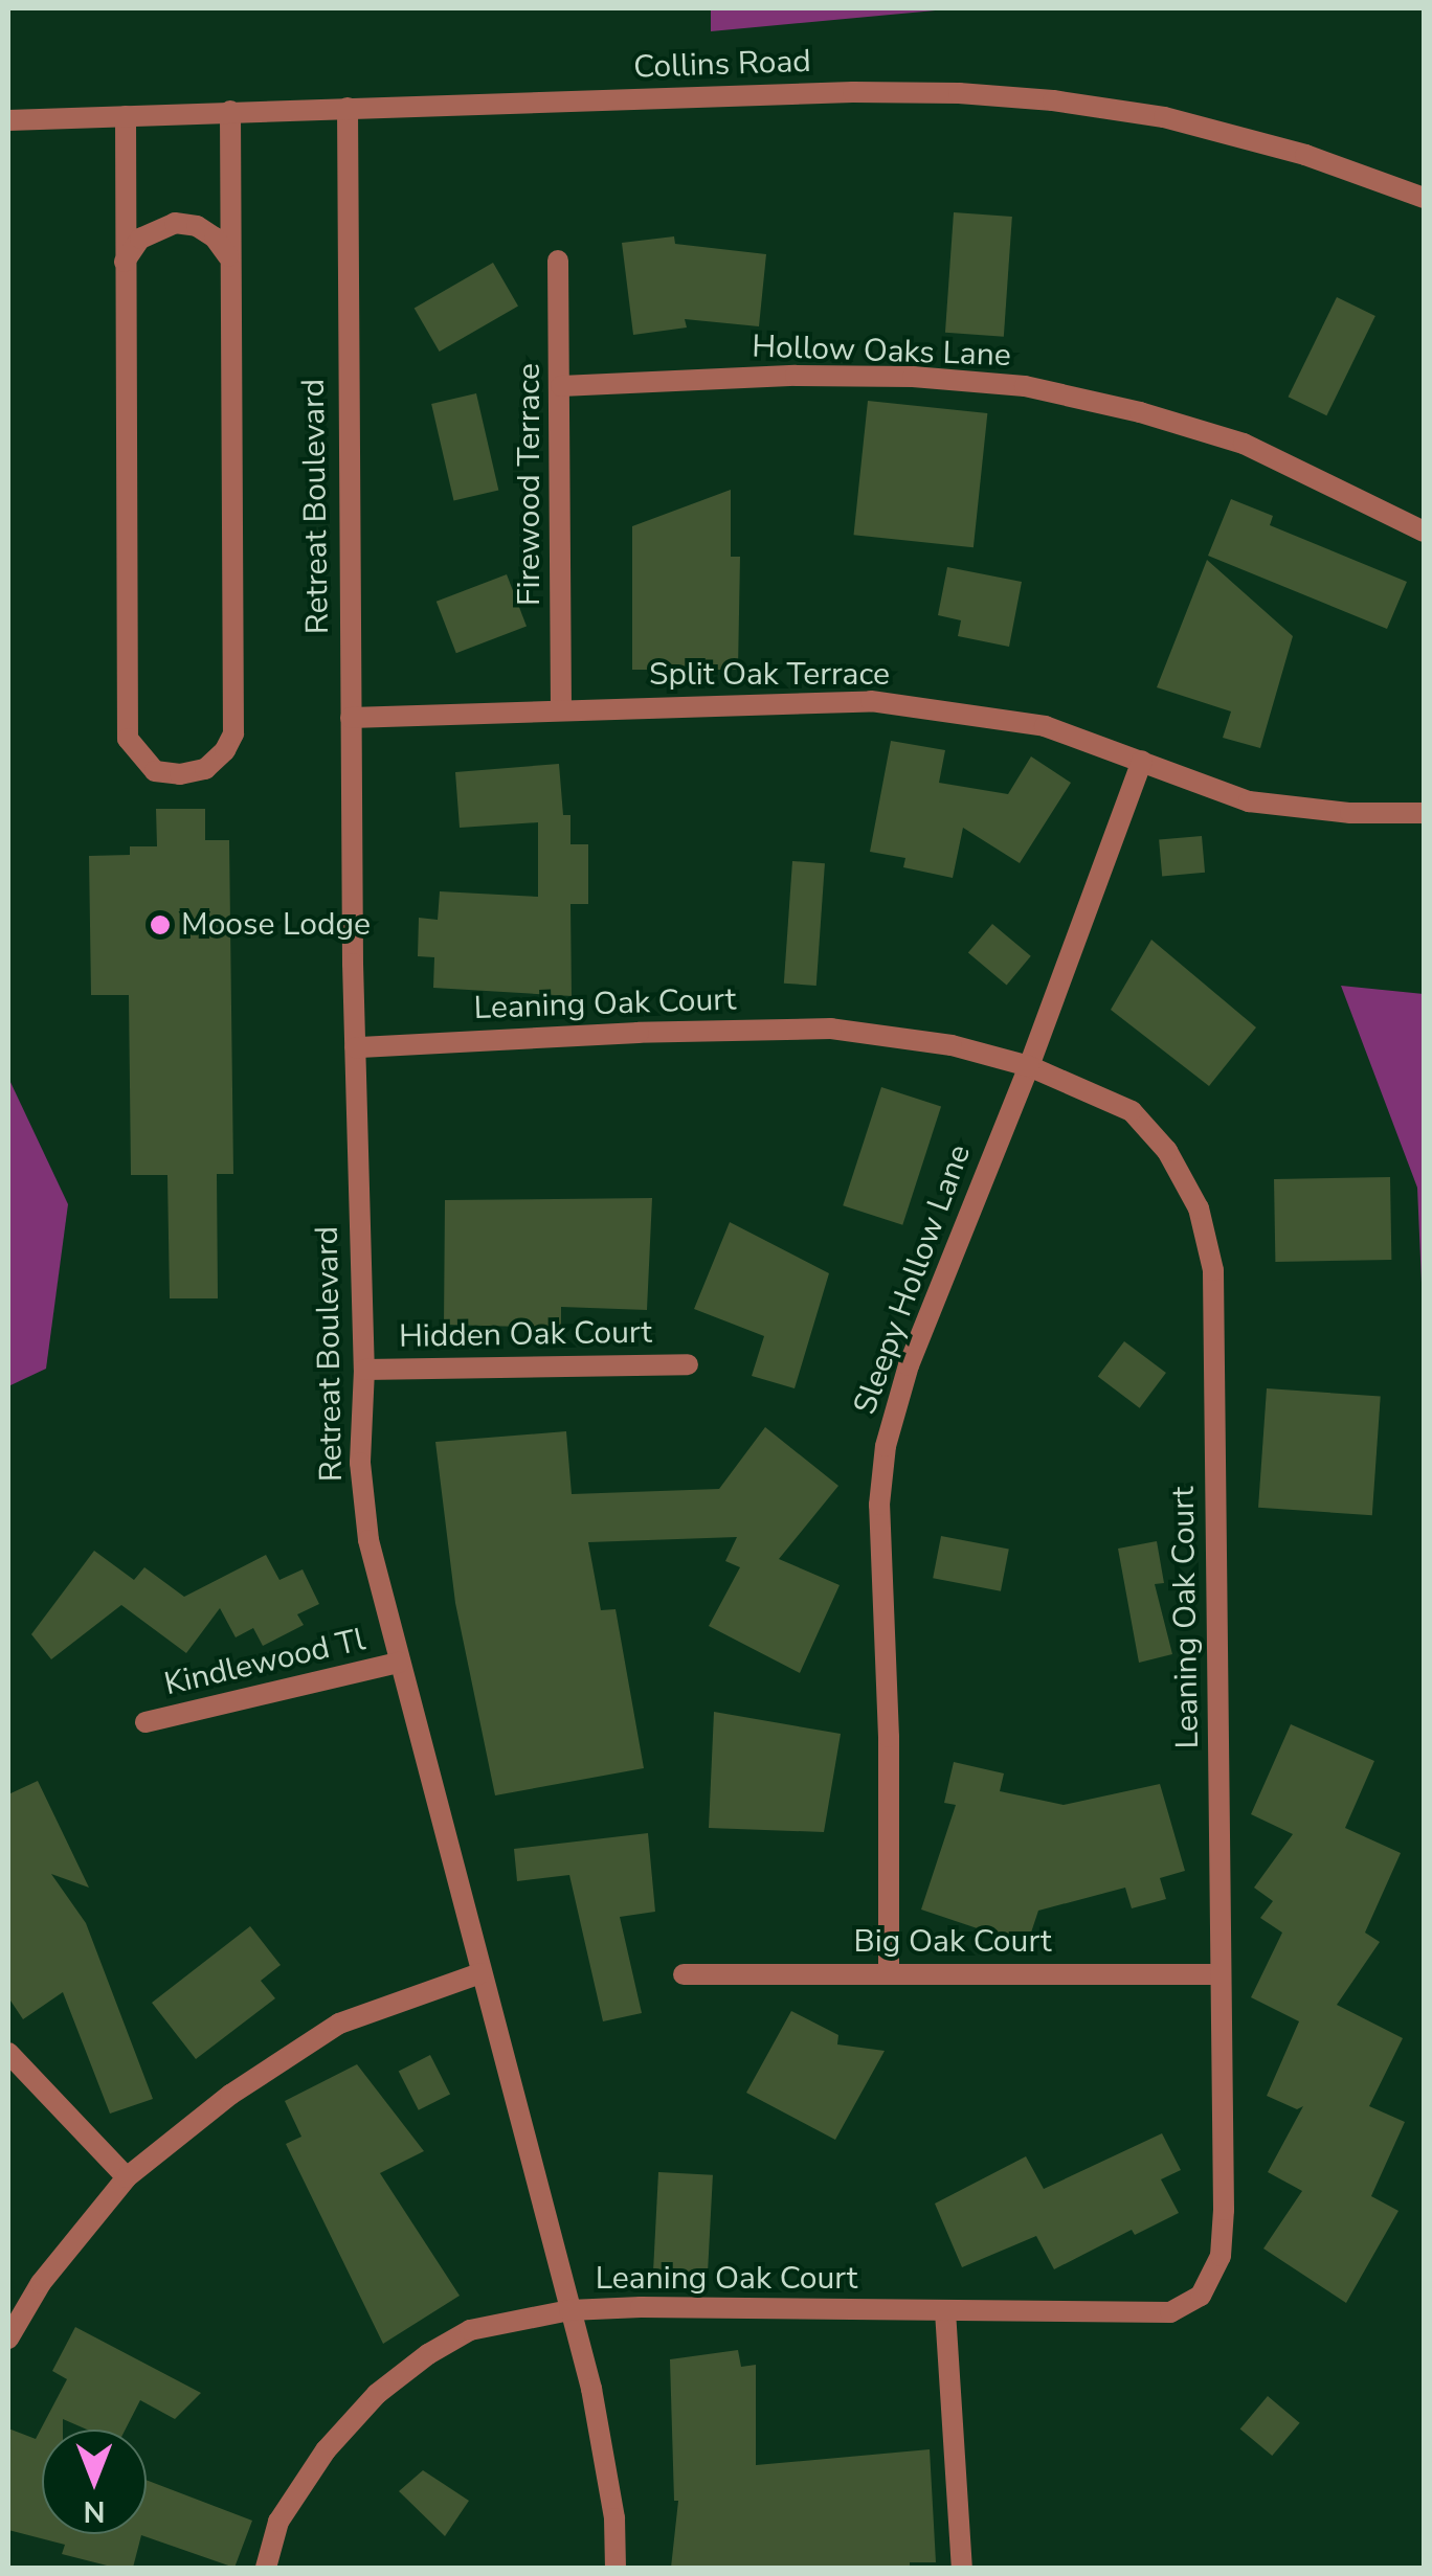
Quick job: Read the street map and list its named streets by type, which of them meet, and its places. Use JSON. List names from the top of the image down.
{
  "streets": {
    "street": [
      "Collins Road",
      "Hollow Oaks Lane",
      "Firewood Terrace",
      "Retreat Boulevard",
      "Split Oak Terrace",
      "Leaning Oak Court",
      "Sleepy Hollow Lane",
      "Hidden Oak Court",
      "Kindlewood Tl",
      "Big Oak Court"
    ]
  },
  "crossings": [
    ["Collins Road", "Retreat Boulevard"],
    ["Hollow Oaks Lane", "Firewood Terrace"],
    ["Firewood Terrace", "Split Oak Terrace"],
    ["Retreat Boulevard", "Split Oak Terrace"],
    ["Retreat Boulevard", "Leaning Oak Court"],
    ["Retreat Boulevard", "Hidden Oak Court"],
    ["Retreat Boulevard", "Kindlewood Tl"],
    ["Split Oak Terrace", "Sleepy Hollow Lane"],
    ["Leaning Oak Court", "Sleepy Hollow Lane"],
    ["Leaning Oak Court", "Big Oak Court"],
    ["Sleepy Hollow Lane", "Big Oak Court"]
  ],
  "places": ["Moose Lodge"],
  "north": "bottom"
}
